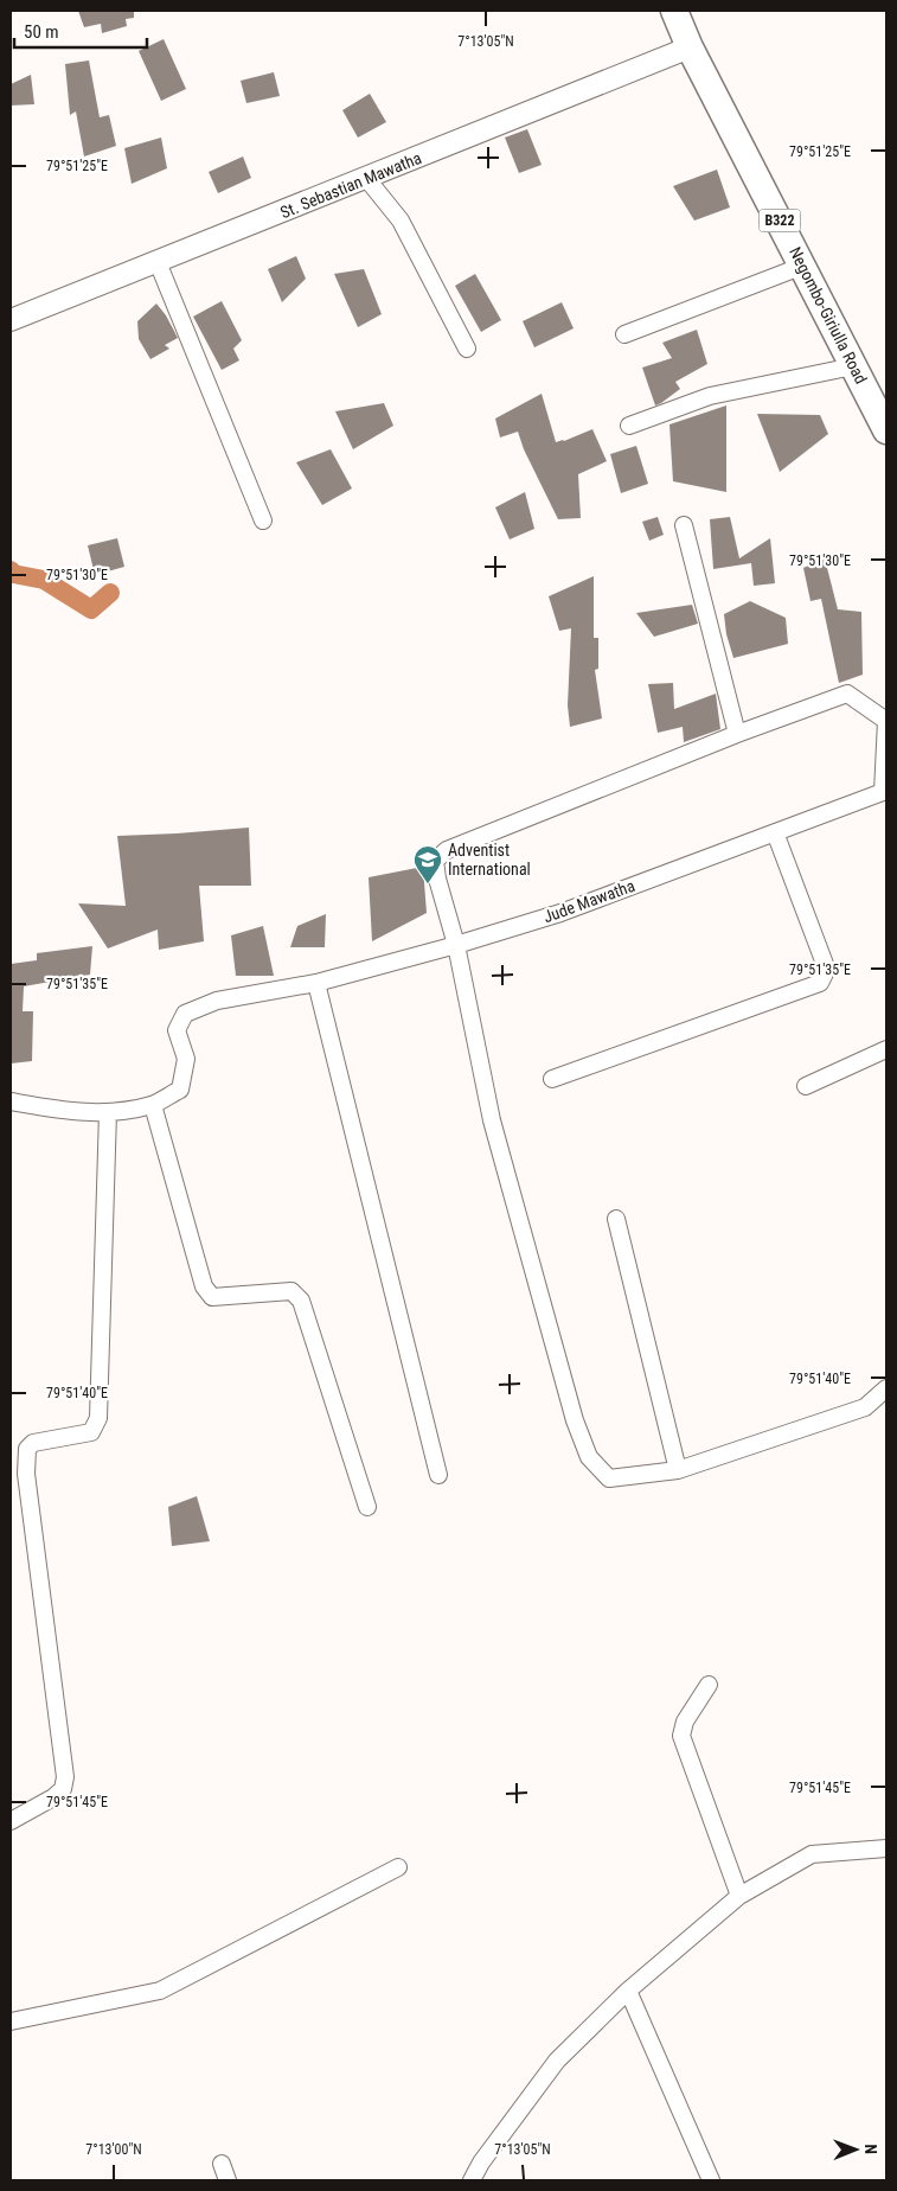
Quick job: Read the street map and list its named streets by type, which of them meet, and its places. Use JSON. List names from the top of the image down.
{
  "streets": {
    "main road": ["B322", "Negombo-Giriulla Road"],
    "street": ["St. Sebastian Mawatha", "Jude Mawatha"]
  },
  "crossings": [
    ["St. Sebastian Mawatha", "Negombo-Giriulla Road"]
  ],
  "places": {
    "school or university": ["Adventist International"]
  },
  "scale_bar": "50 m",
  "north": "right",
  "coordinates": [
    "7°13'05\"N",
    "79°51'25\"E",
    "79°51'30\"E",
    "79°51'35\"E",
    "79°51'40\"E",
    "79°51'45\"E",
    "7°13'00\"N"
  ]
}
